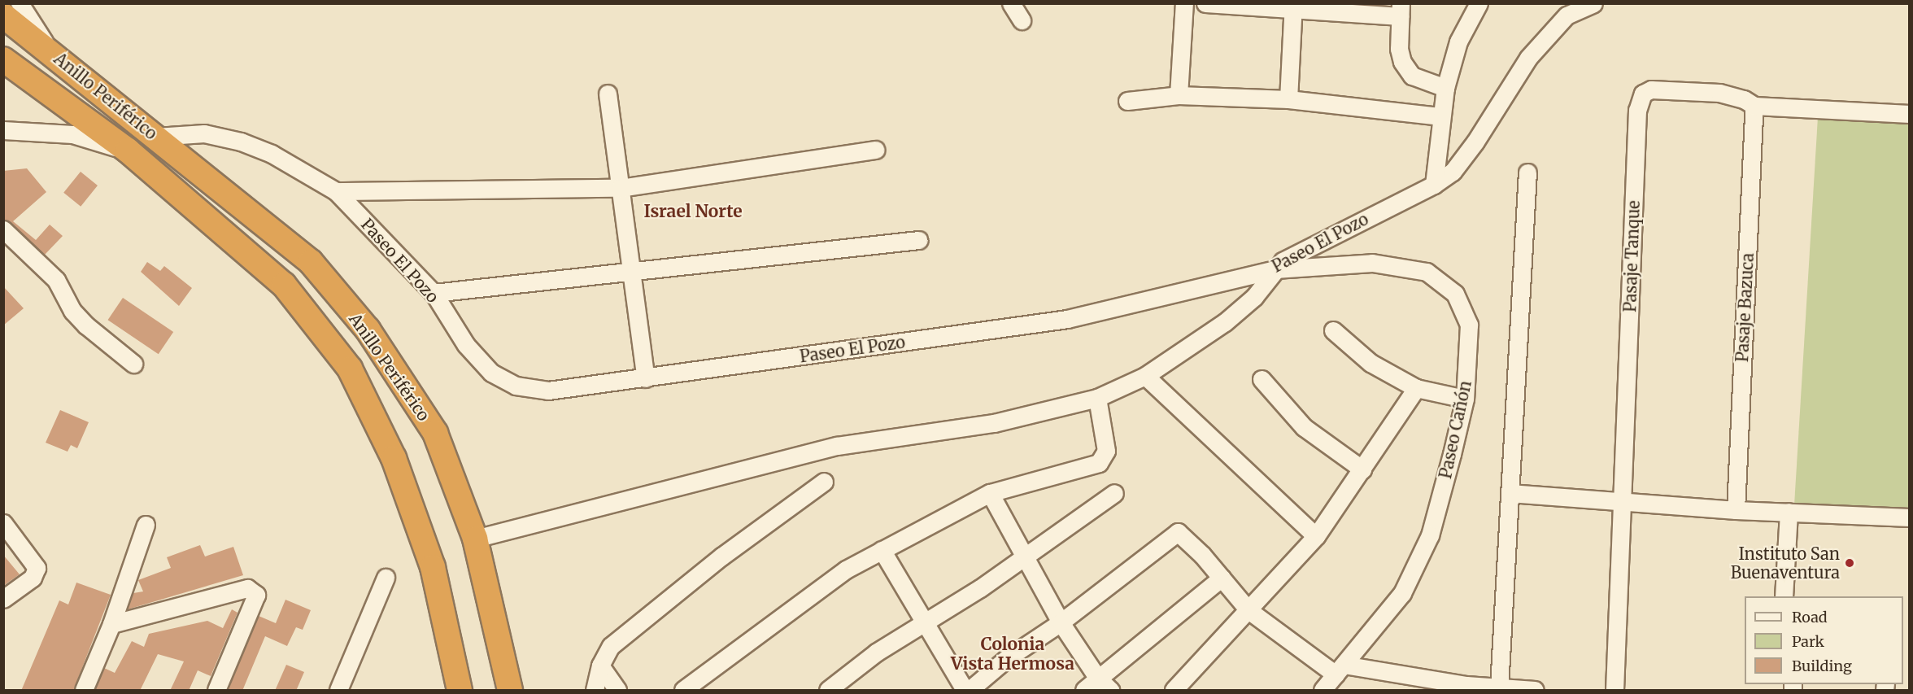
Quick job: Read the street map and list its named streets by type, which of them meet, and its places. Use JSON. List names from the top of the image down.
{
  "streets": {
    "highway": ["Anillo Periférico"],
    "street": [
      "Paseo El Pozo",
      "Pasaje Tanque",
      "Pasaje Bazuca",
      "Paseo Cañón"
    ]
  },
  "crossings": [
    ["Anillo Periférico", "Paseo El Pozo"],
    ["Paseo El Pozo", "Paseo Cañón"],
    ["Pasaje Tanque", "Pasaje Bazuca"]
  ],
  "districts": ["Israel Norte", "Colonia Vista Hermosa"],
  "places": ["Instituto San Buenaventura"],
  "legend": ["Road", "Park", "Building"]
}
